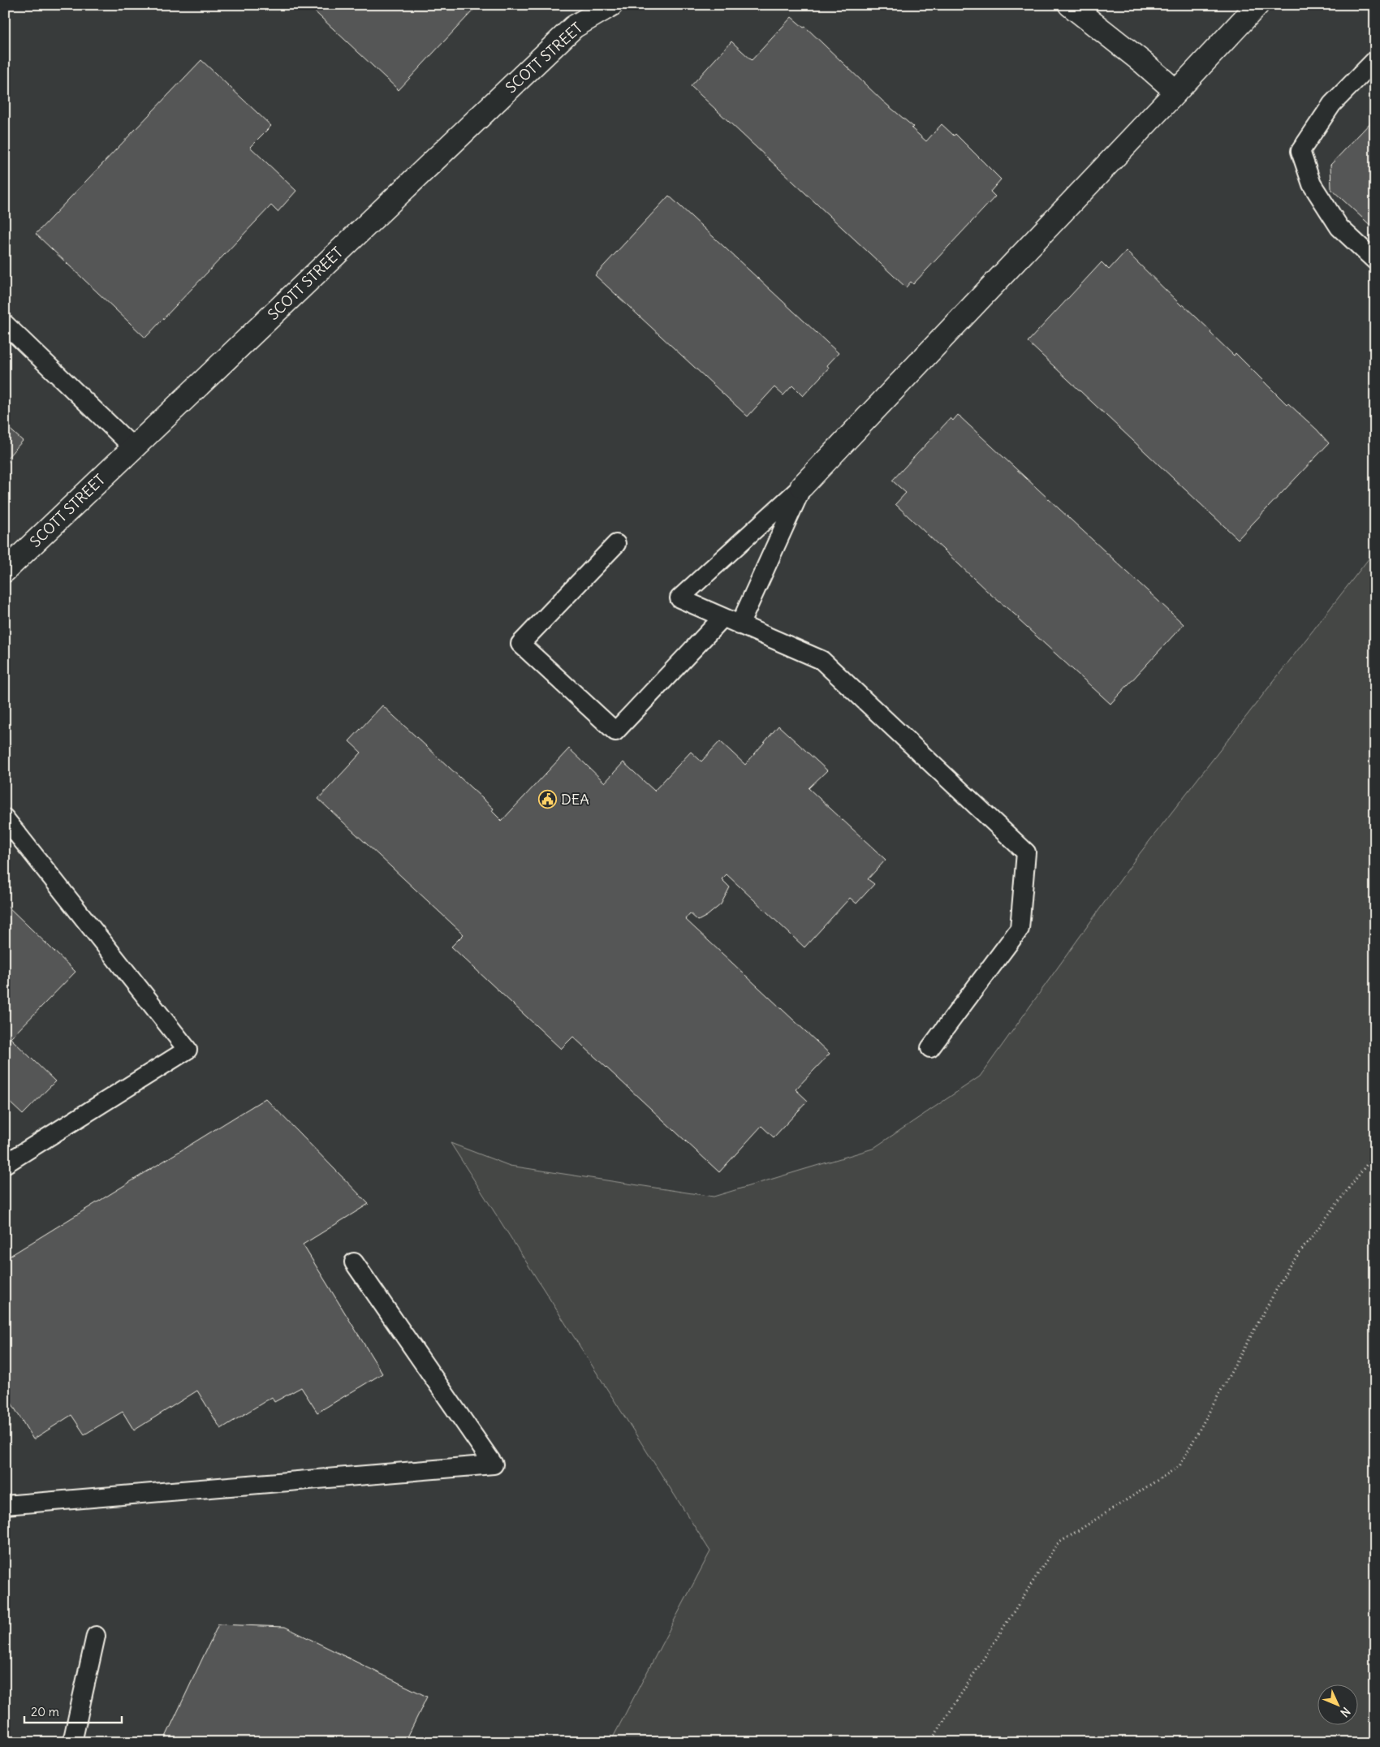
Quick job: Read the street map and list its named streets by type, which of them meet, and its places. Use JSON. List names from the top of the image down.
{
  "streets": {
    "street": ["SCOTT STREET"]
  },
  "places": {
    "public building": ["DEA"]
  },
  "scale_bar": "20 m",
  "north": "bottom right"
}
